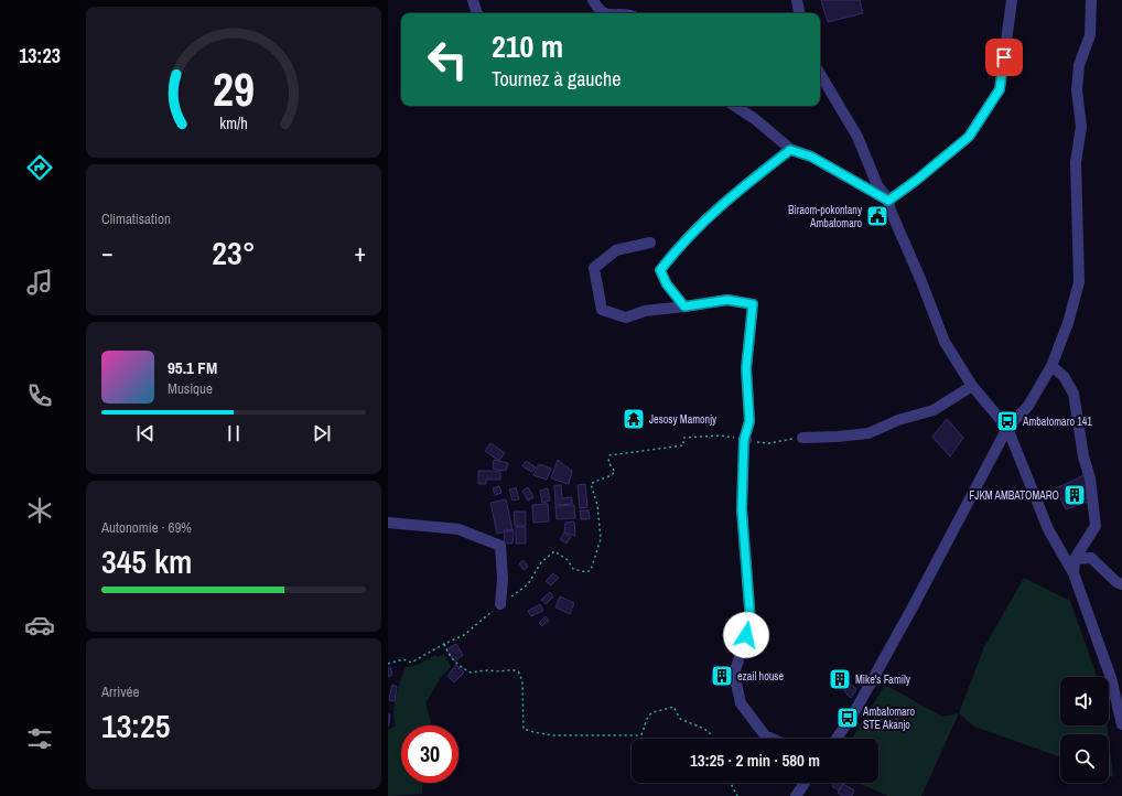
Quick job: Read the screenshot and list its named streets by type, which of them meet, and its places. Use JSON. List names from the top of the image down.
{
  "places": {
    "public building": ["Biraom-pokontany Ambatomaro"],
    "temple": ["Jesosy Mamonjy"],
    "bus stop": ["Ambatomaro 141", "Ambatomaro STE Akanjo"],
    "building": ["FJKM AMBATOMARO", "ezail house", "Mike's Family"]
  },
  "page": {
    "tabs": "13:23",
    "turn": ["210 m", "Tournez à gauche"],
    "tile": [
      "Climatisation",
      ["Autonomie · 69%", "345 km"],
      ["Arrivée", "13:25"]
    ],
    "heat": ["−", "23°", "+"],
    "song": ["95.1 FM", "Musique"],
    "limit": "30",
    "trip": "13:25 · 2 min · 580 m",
    "gauge": ["29", "km/h"]
  }
}
